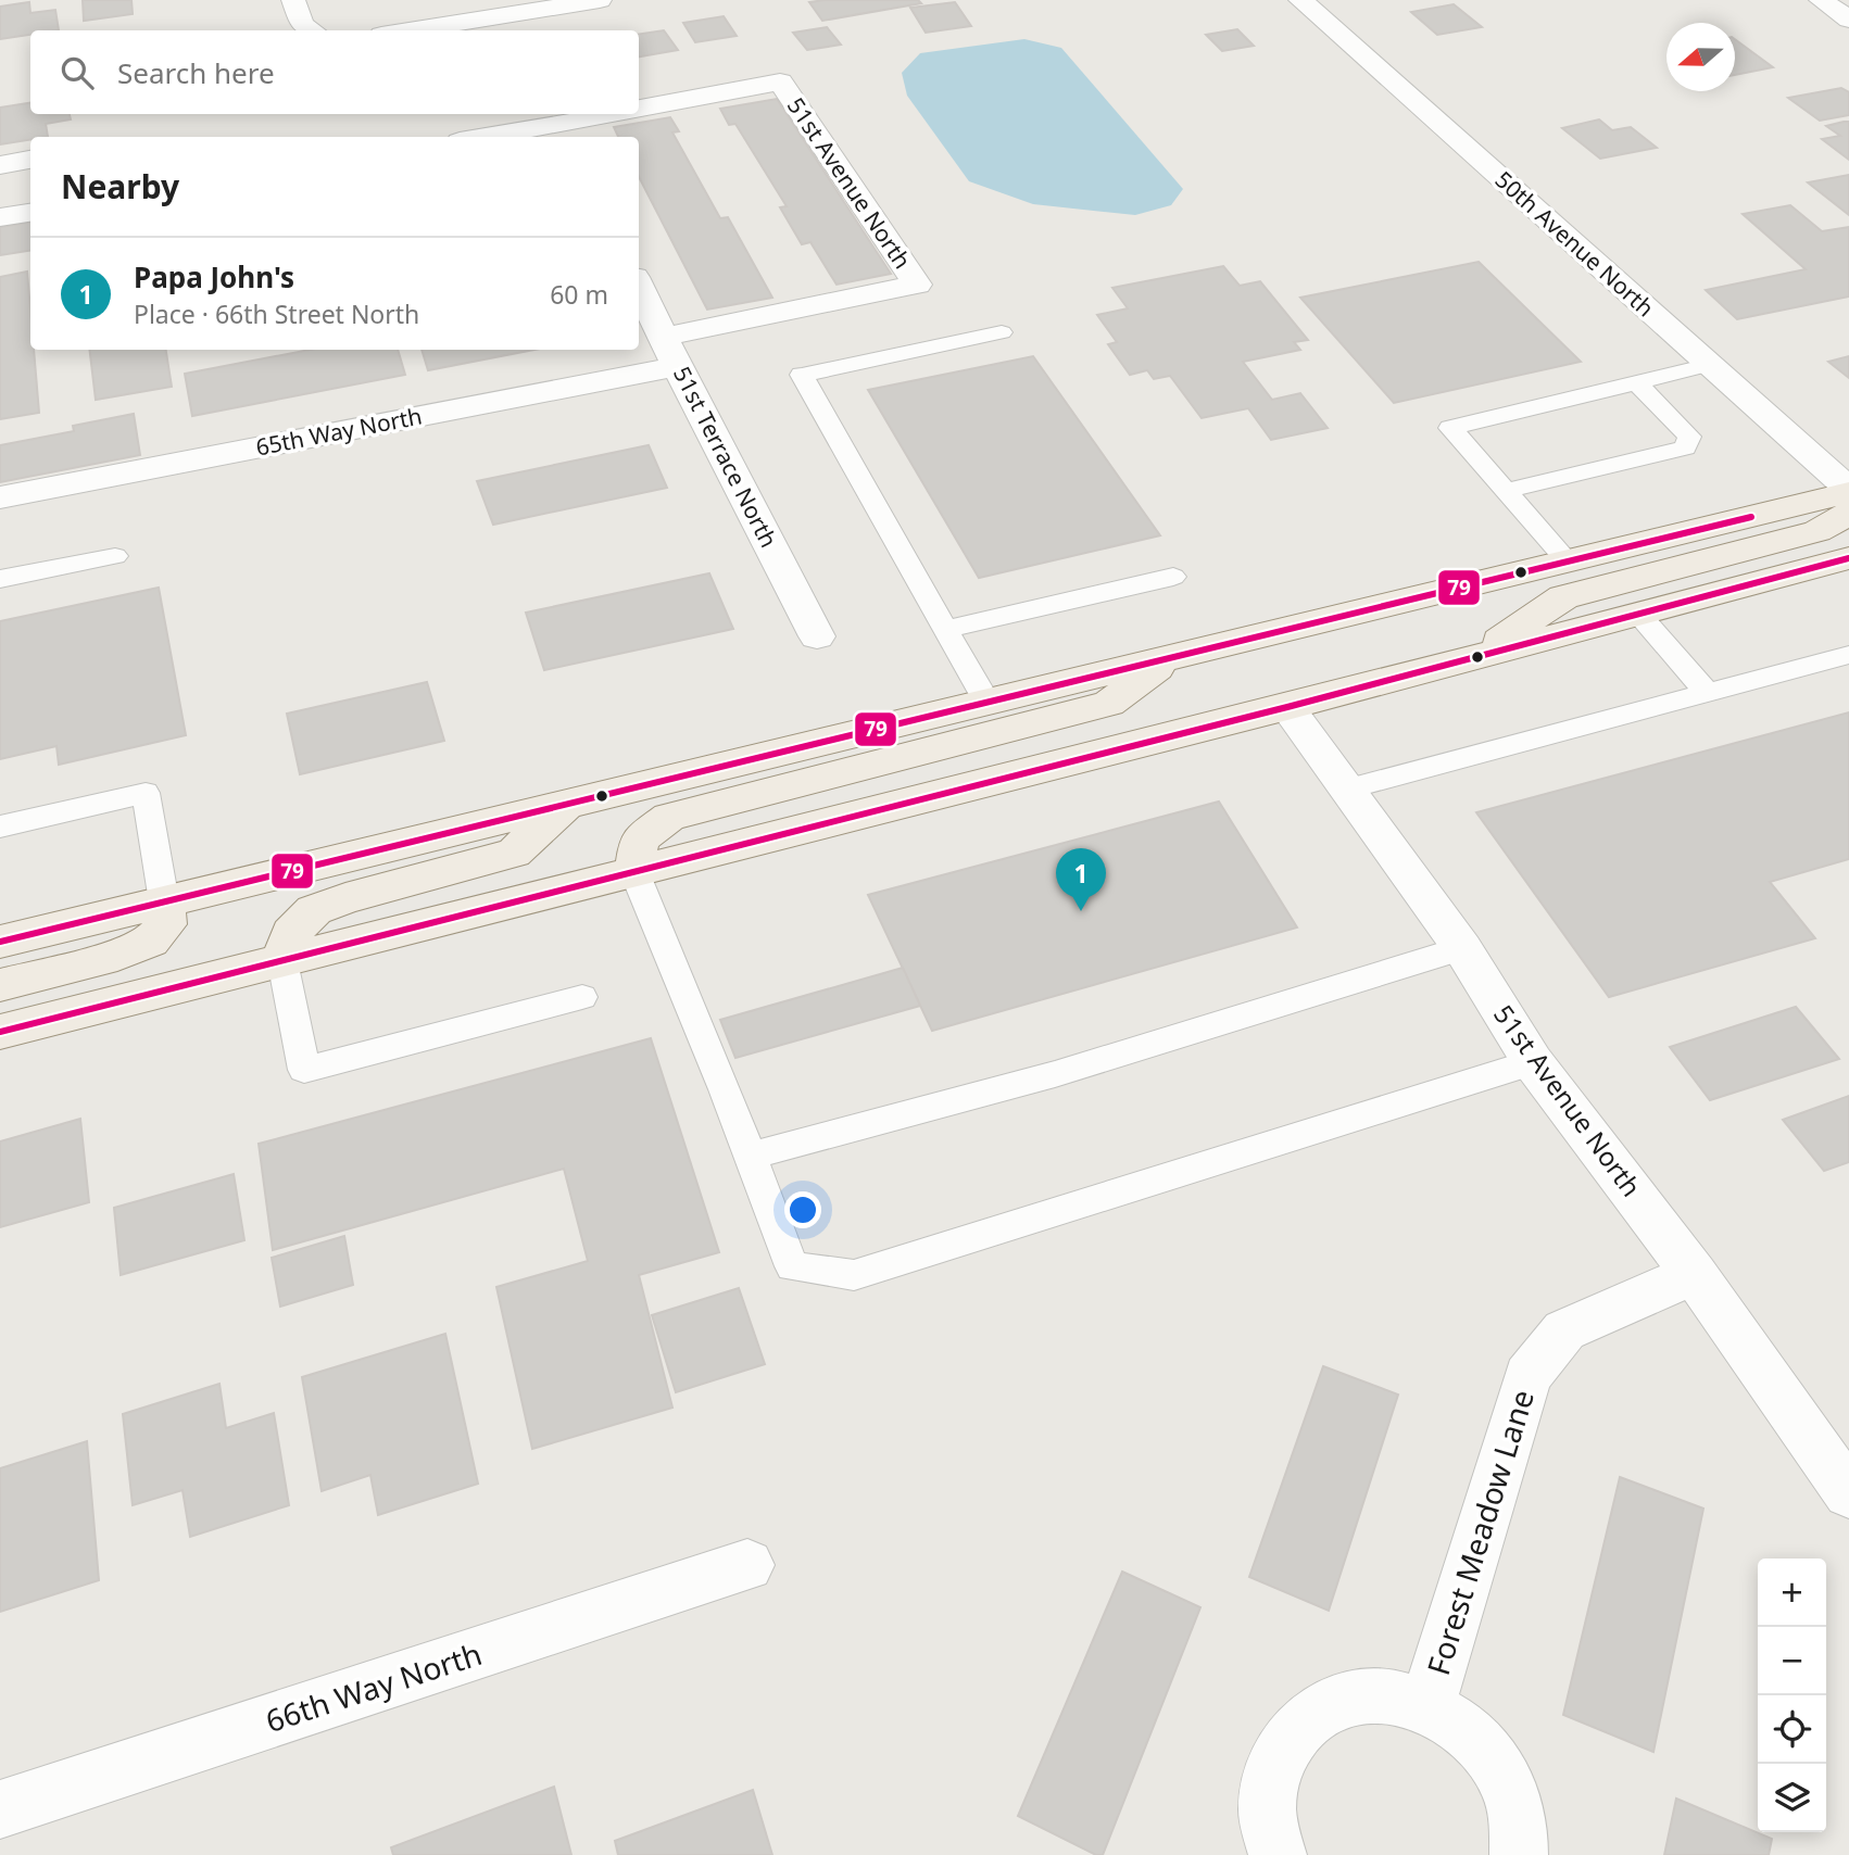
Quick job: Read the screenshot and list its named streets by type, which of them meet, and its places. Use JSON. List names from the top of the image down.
{
  "streets": {
    "street": [
      "51st Avenue North",
      "50th Avenue North",
      "65th Way North",
      "51st Terrace North",
      "Forest Meadow Lane",
      "66th Way North"
    ]
  },
  "crossings": [
    ["51st Avenue North", "65th Way North"],
    ["51st Avenue North", "Forest Meadow Lane"],
    ["65th Way North", "51st Terrace North"]
  ],
  "lines": ["transit line 79"],
  "north": "left",
  "page": {
    "search": "Search here",
    "heading": "Nearby",
    "list": [
      {
        "mark": "1",
        "name": "Papa John's",
        "note": "Place · 66th Street North",
        "value": "60 m"
      }
    ],
    "pins": "1",
    "map_buttons": ["+", "−"]
  }
}
